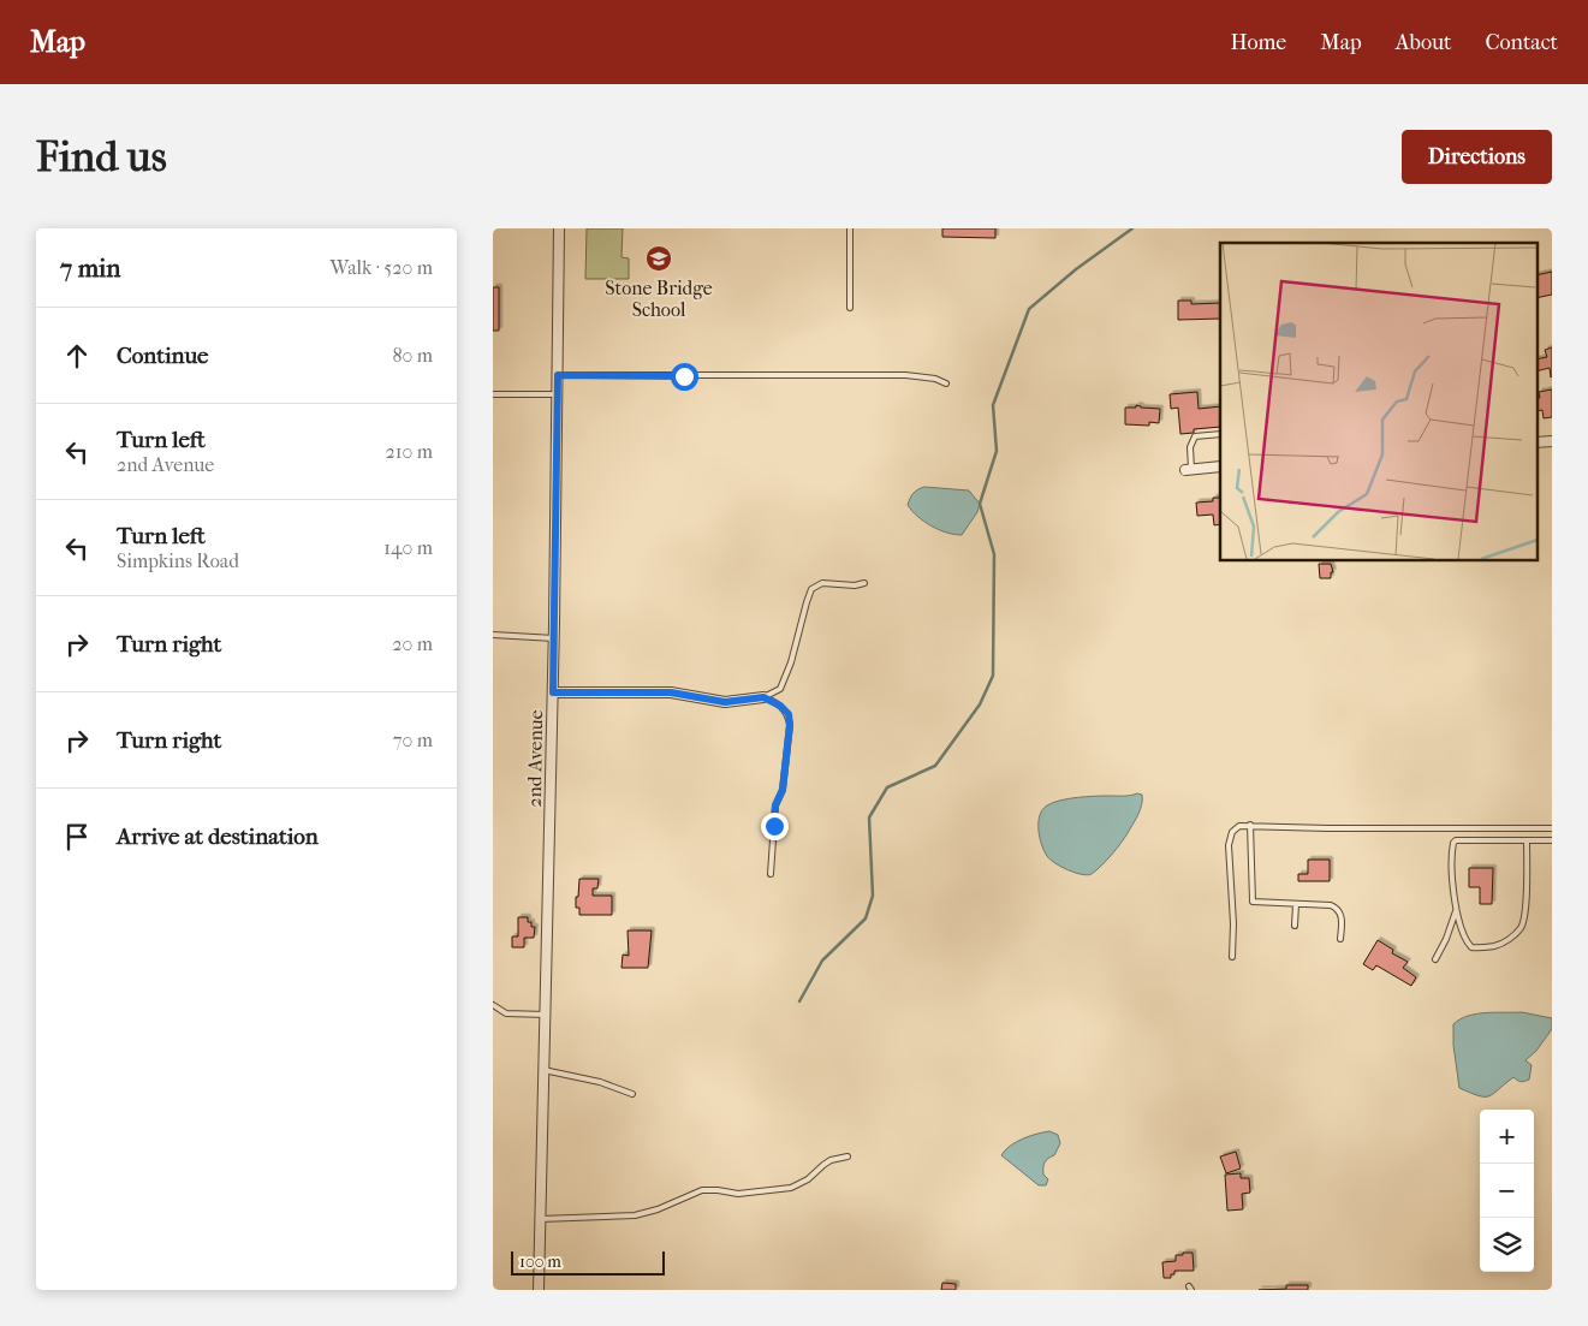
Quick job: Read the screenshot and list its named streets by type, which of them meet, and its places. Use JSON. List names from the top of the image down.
{
  "streets": {
    "street": ["2nd Avenue"]
  },
  "places": {
    "school or university": ["Stone Bridge School"]
  },
  "scale_bar": "100 m",
  "page": {
    "header": "Map",
    "nav": [
      "Home",
      "Map",
      "About",
      "Contact"
    ],
    "buttons": "Directions",
    "title": "Find us",
    "heading": ["7 min", "Walk · 520 m"],
    "list": [
      ["Continue", "80 m"],
      ["Turn left", "2nd Avenue", "210 m"],
      ["Turn left", "Simpkins Road", "140 m"],
      ["Turn right", "20 m"],
      ["Turn right", "70 m"],
      "Arrive at destination"
    ],
    "map_buttons": ["+", "−"],
    "scale": "100 m"
  }
}
